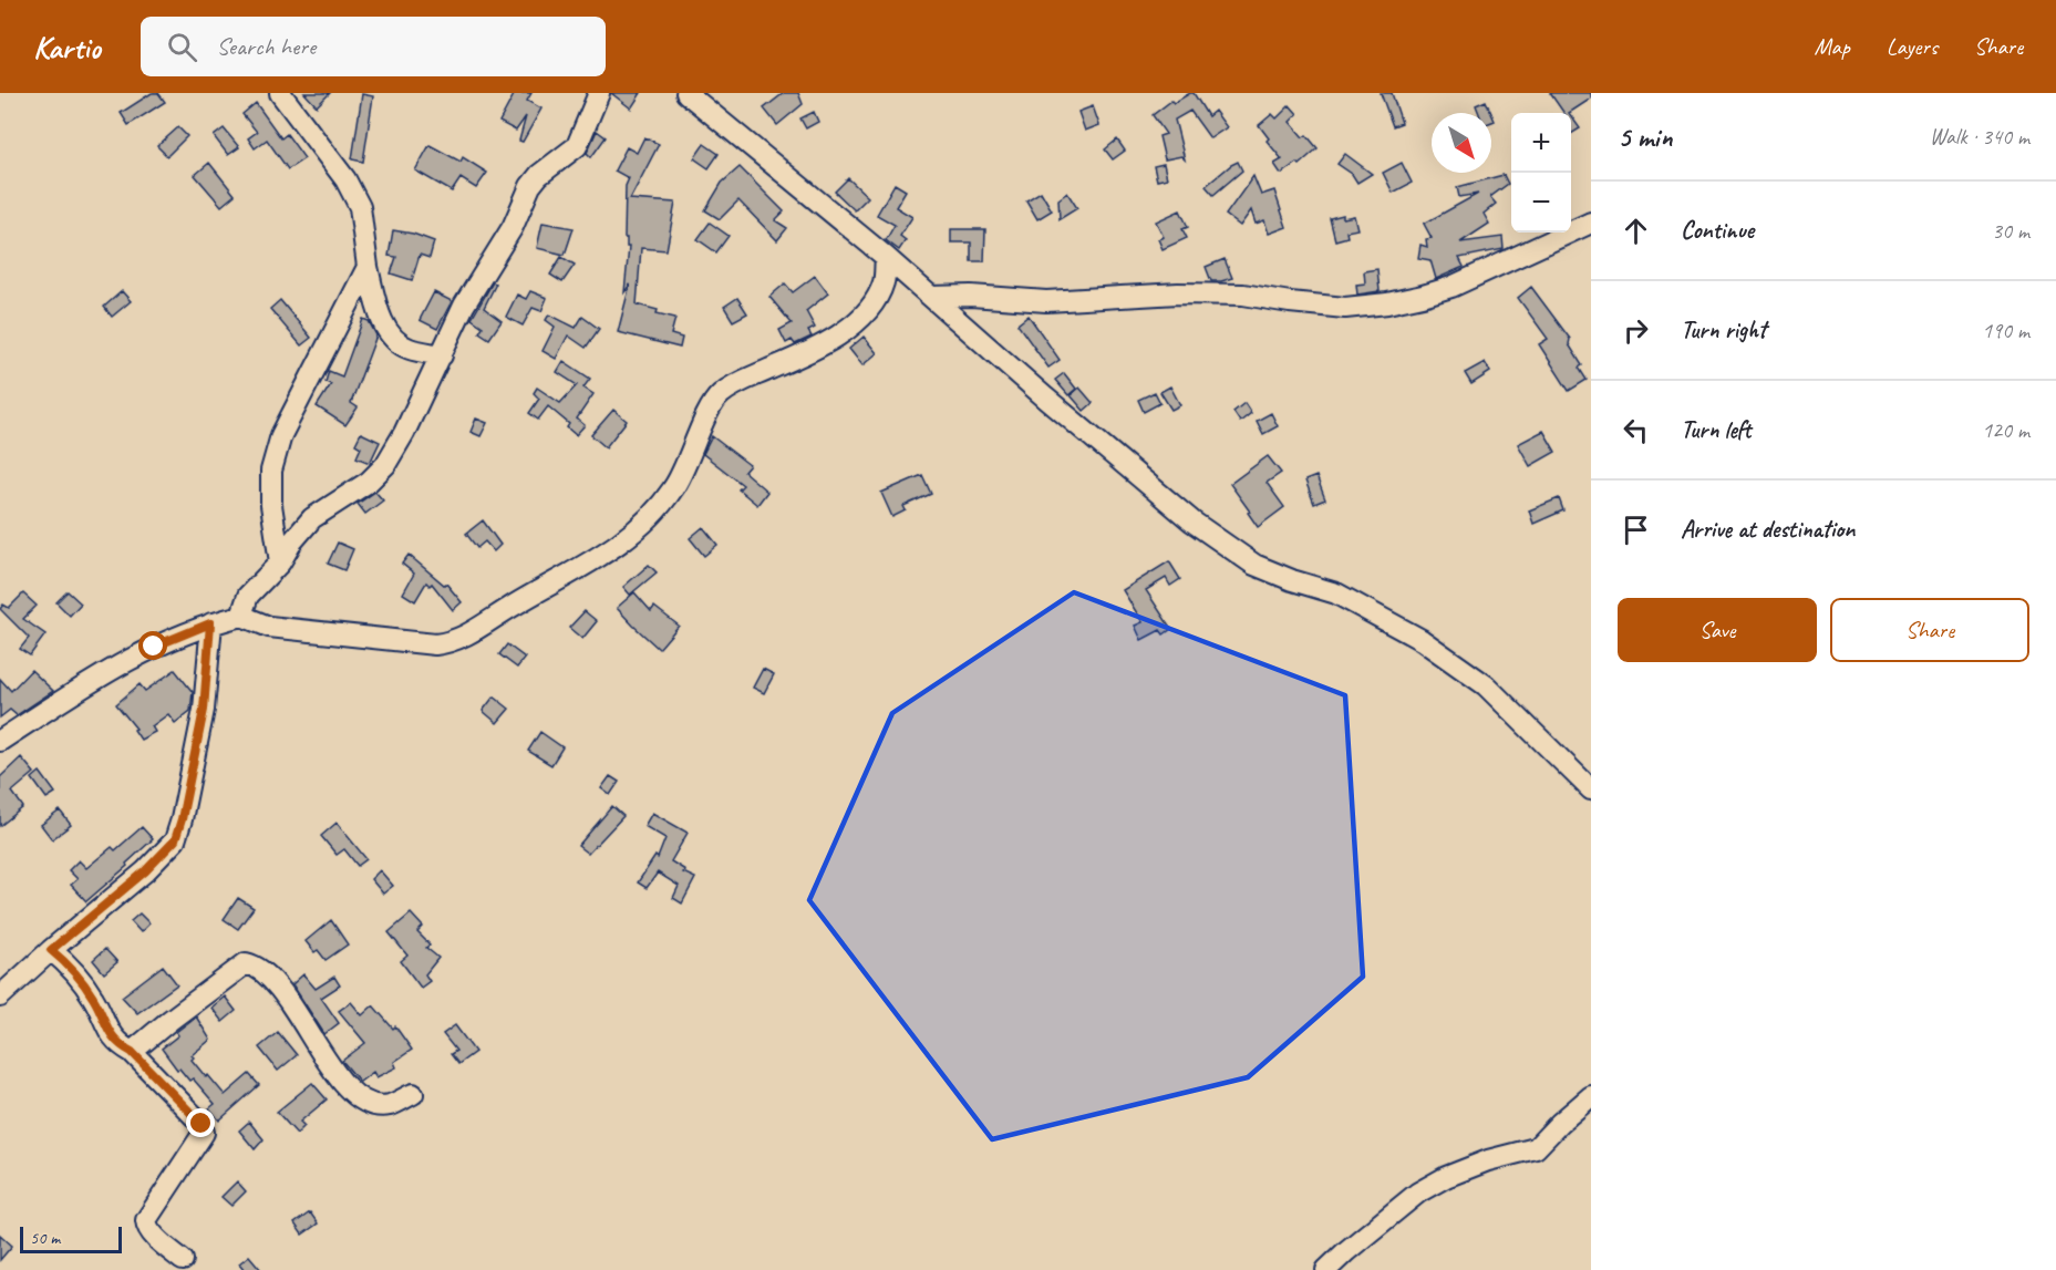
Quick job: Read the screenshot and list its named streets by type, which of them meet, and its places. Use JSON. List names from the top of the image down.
{
  "scale_bar": "50 m",
  "north": "bottom right",
  "page": {
    "header": "Kartio",
    "search": "Search here",
    "nav": ["Map", "Layers", "Share"],
    "heading": ["5 min", "Walk · 340 m"],
    "map_buttons": ["+", "−"],
    "list": [
      ["Continue", "30 m"],
      ["Turn right", "190 m"],
      ["Turn left", "120 m"],
      "Arrive at destination"
    ],
    "buttons": ["Save", "Share"],
    "scale": "50 m"
  }
}
